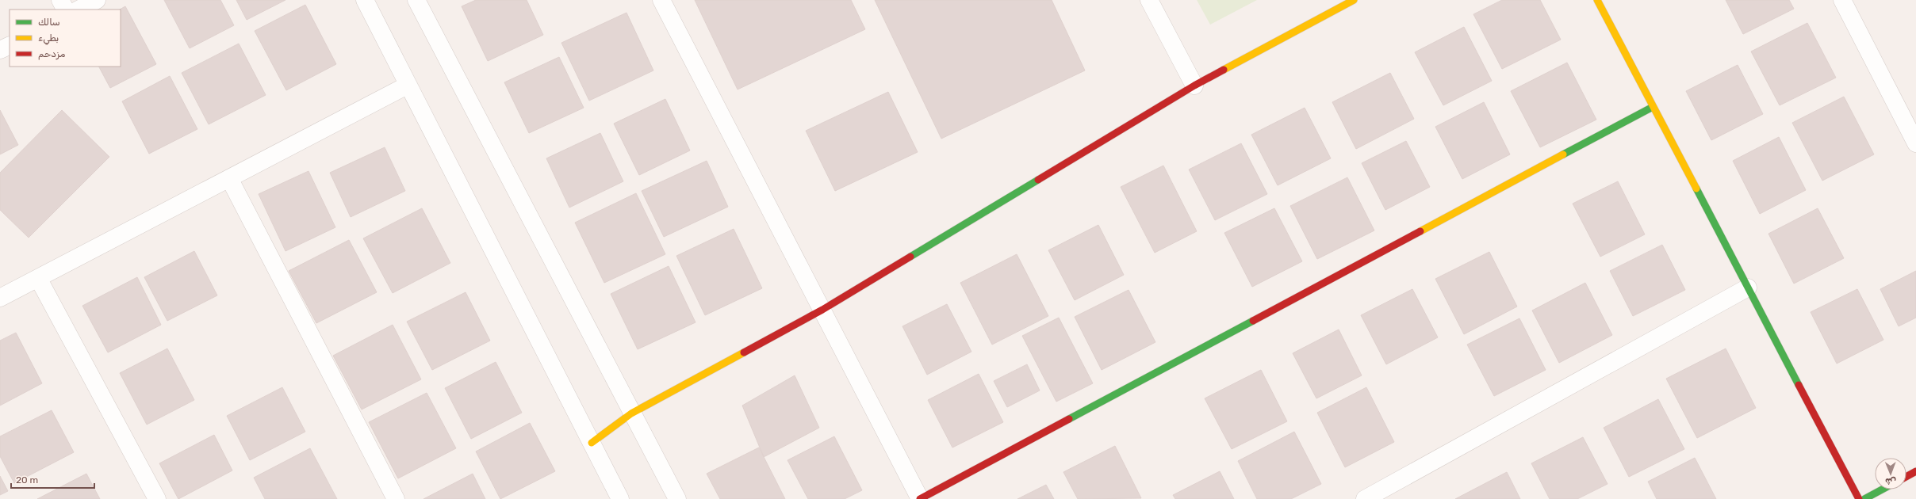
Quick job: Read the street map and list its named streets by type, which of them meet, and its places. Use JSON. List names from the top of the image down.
{
  "legend": ["سالك", "بطيء", "مزدحم"],
  "scale_bar": "20 m",
  "north": "bottom"
}
